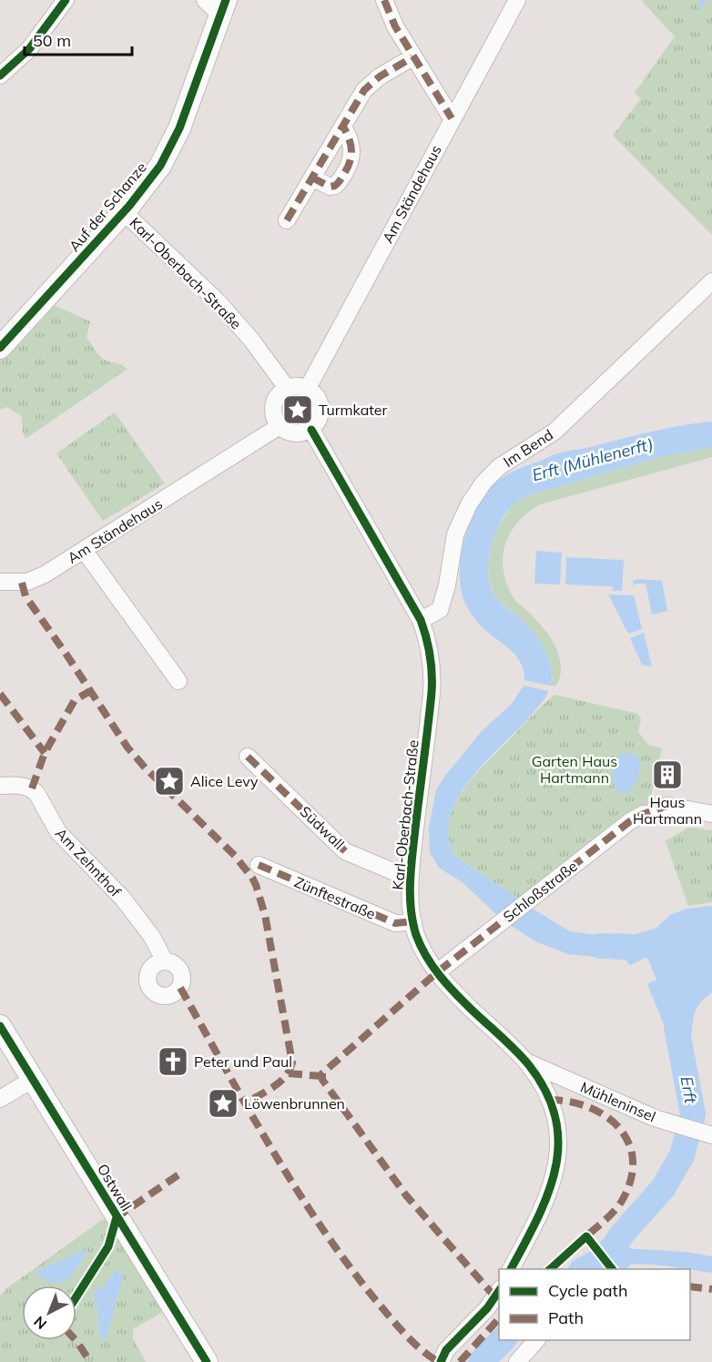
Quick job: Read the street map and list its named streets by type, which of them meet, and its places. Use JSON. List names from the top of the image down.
{
  "streets": {
    "main road": ["Auf der Schanze", "Ostwall"],
    "street": [
      "Am Ständehaus",
      "Karl-Oberbach-Straße",
      "Im Bend",
      "Südwall",
      "Am Zehnthof",
      "Schloßstraße",
      "Zünftestraße",
      "Mühleninsel"
    ]
  },
  "crossings": [
    ["Am Ständehaus", "Karl-Oberbach-Straße"],
    ["Auf der Schanze", "Karl-Oberbach-Straße"],
    ["Karl-Oberbach-Straße", "Im Bend"],
    ["Karl-Oberbach-Straße", "Südwall"],
    ["Karl-Oberbach-Straße", "Schloßstraße"],
    ["Karl-Oberbach-Straße", "Zünftestraße"],
    ["Karl-Oberbach-Straße", "Mühleninsel"]
  ],
  "water": ["Erft (Mühlenerft)", "Erft"],
  "parks": ["Garten Haus Hartmann"],
  "places": {
    "place": ["Turmkater", "Alice Levy", "Löwenbrunnen"],
    "building": ["Haus Hartmann"],
    "church": ["Peter und Paul"]
  },
  "legend": ["Cycle path", "Path"],
  "scale_bar": "50 m",
  "north": "bottom left"
}
